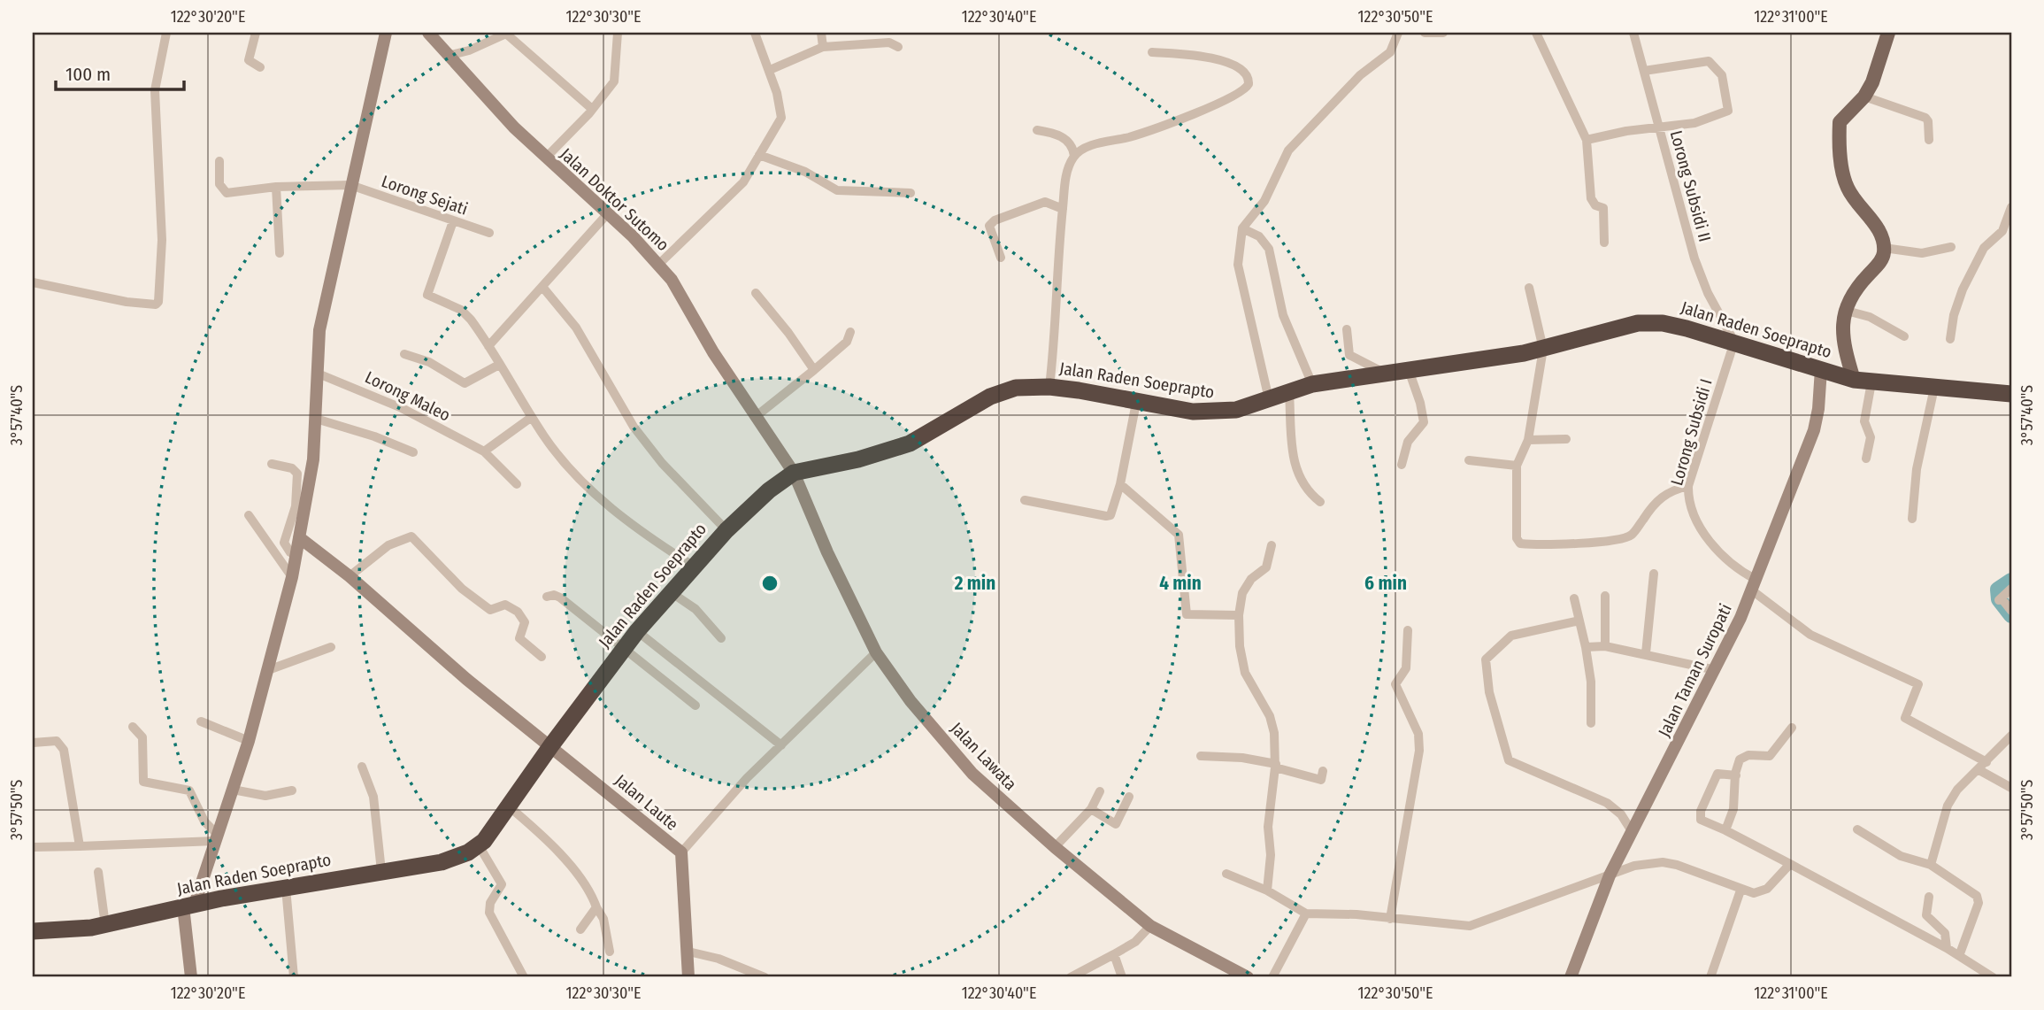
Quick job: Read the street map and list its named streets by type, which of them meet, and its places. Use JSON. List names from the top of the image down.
{
  "streets": {
    "highway": ["Jalan Raden Soeprapto"],
    "street": [
      "Lorong Subsidi II",
      "Lorong Sejati",
      "Jalan Doktor Sutomo",
      "Lorong Maleo",
      "Lorong Subsidi I",
      "Jalan Taman Suropati",
      "Jalan Lawata",
      "Jalan Laute"
    ]
  },
  "crossings": [
    ["Lorong Subsidi II", "Jalan Raden Soeprapto"],
    ["Lorong Subsidi II", "Lorong Subsidi I"],
    ["Jalan Doktor Sutomo", "Jalan Raden Soeprapto"],
    ["Jalan Doktor Sutomo", "Jalan Lawata"],
    ["Jalan Raden Soeprapto", "Lorong Subsidi I"],
    ["Jalan Raden Soeprapto", "Jalan Taman Suropati"],
    ["Jalan Raden Soeprapto", "Jalan Lawata"],
    ["Jalan Raden Soeprapto", "Jalan Laute"],
    ["Lorong Subsidi I", "Jalan Taman Suropati"]
  ],
  "scale_bar": "100 m",
  "coordinates": [
    "122°30'20\"E",
    "122°30'30\"E",
    "122°30'40\"E",
    "122°30'50\"E",
    "122°31'00\"E",
    "3°57'40\"S",
    "3°57'50\"S"
  ],
  "rings": ["2 min", "4 min", "6 min"]
}
